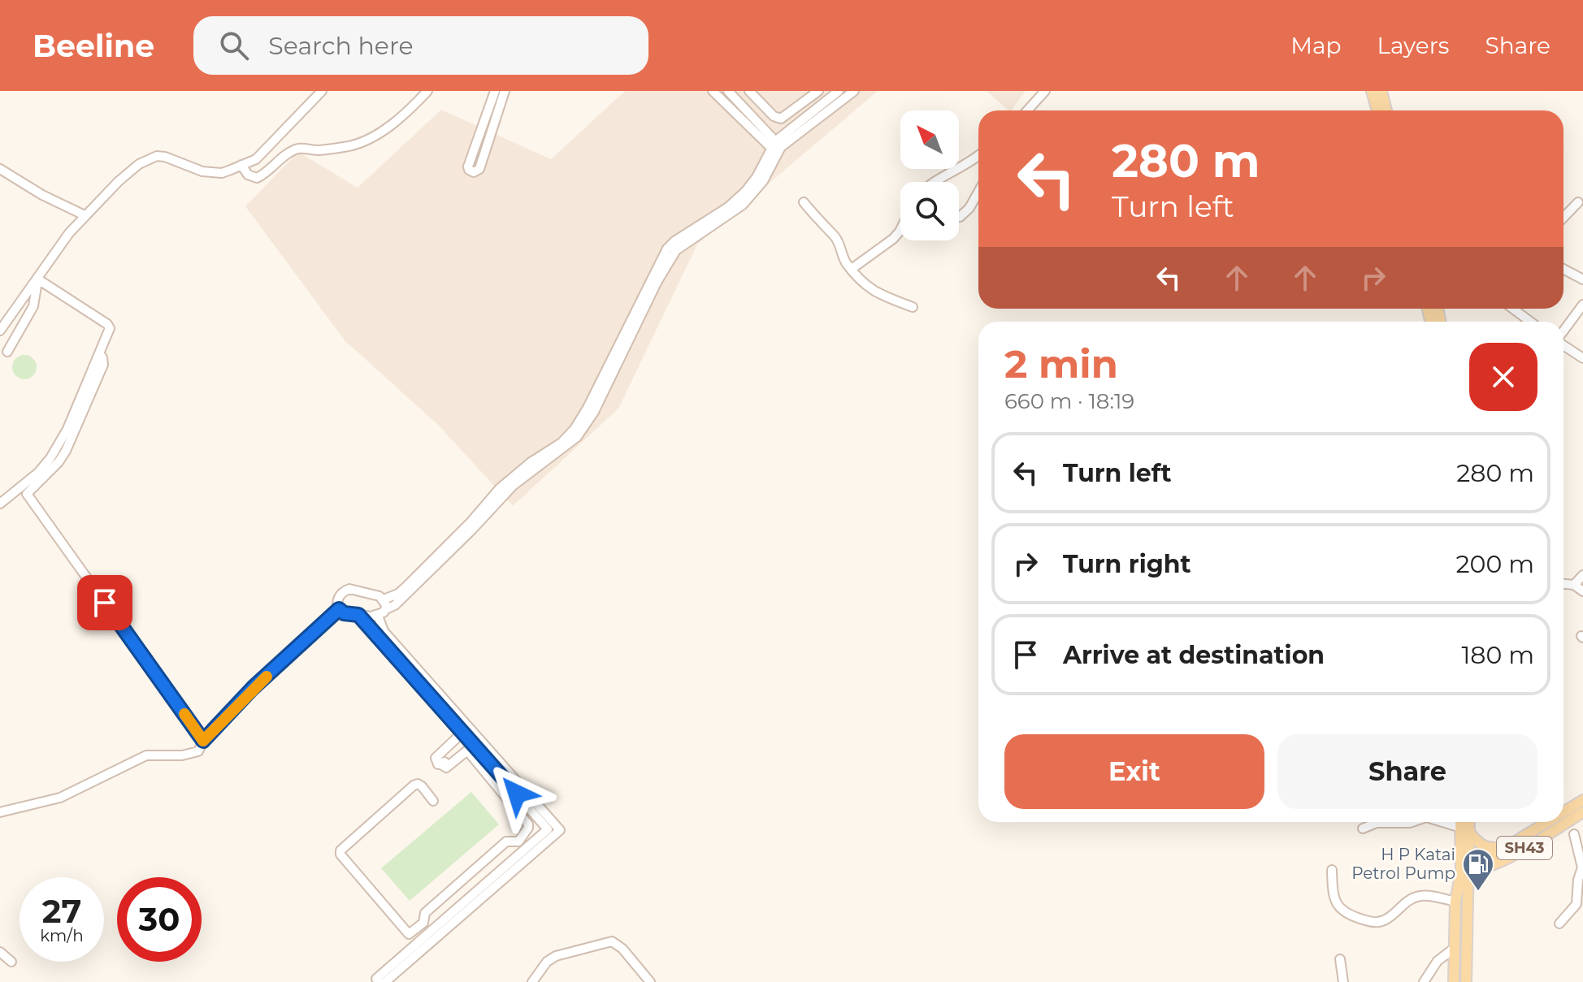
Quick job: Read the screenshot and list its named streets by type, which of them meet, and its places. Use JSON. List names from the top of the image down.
{
  "streets": {
    "main road": ["SH43"]
  },
  "places": {
    "fuel station": ["H P Katai Petrol Pump"]
  },
  "north": "top left",
  "page": {
    "header": "Beeline",
    "search": "Search here",
    "nav": ["Map", "Layers", "Share"],
    "turn": ["280 m", "Turn left"],
    "heading": ["2 min", "660 m · 18:19"],
    "list": [
      {
        "name": "Turn left",
        "value": "280 m"
      },
      {
        "name": "Turn right",
        "value": "200 m"
      },
      {
        "name": "Arrive at destination",
        "value": "180 m"
      }
    ],
    "buttons": ["Exit", "Share"],
    "speed": "27 km/h",
    "limit": "30"
  }
}
